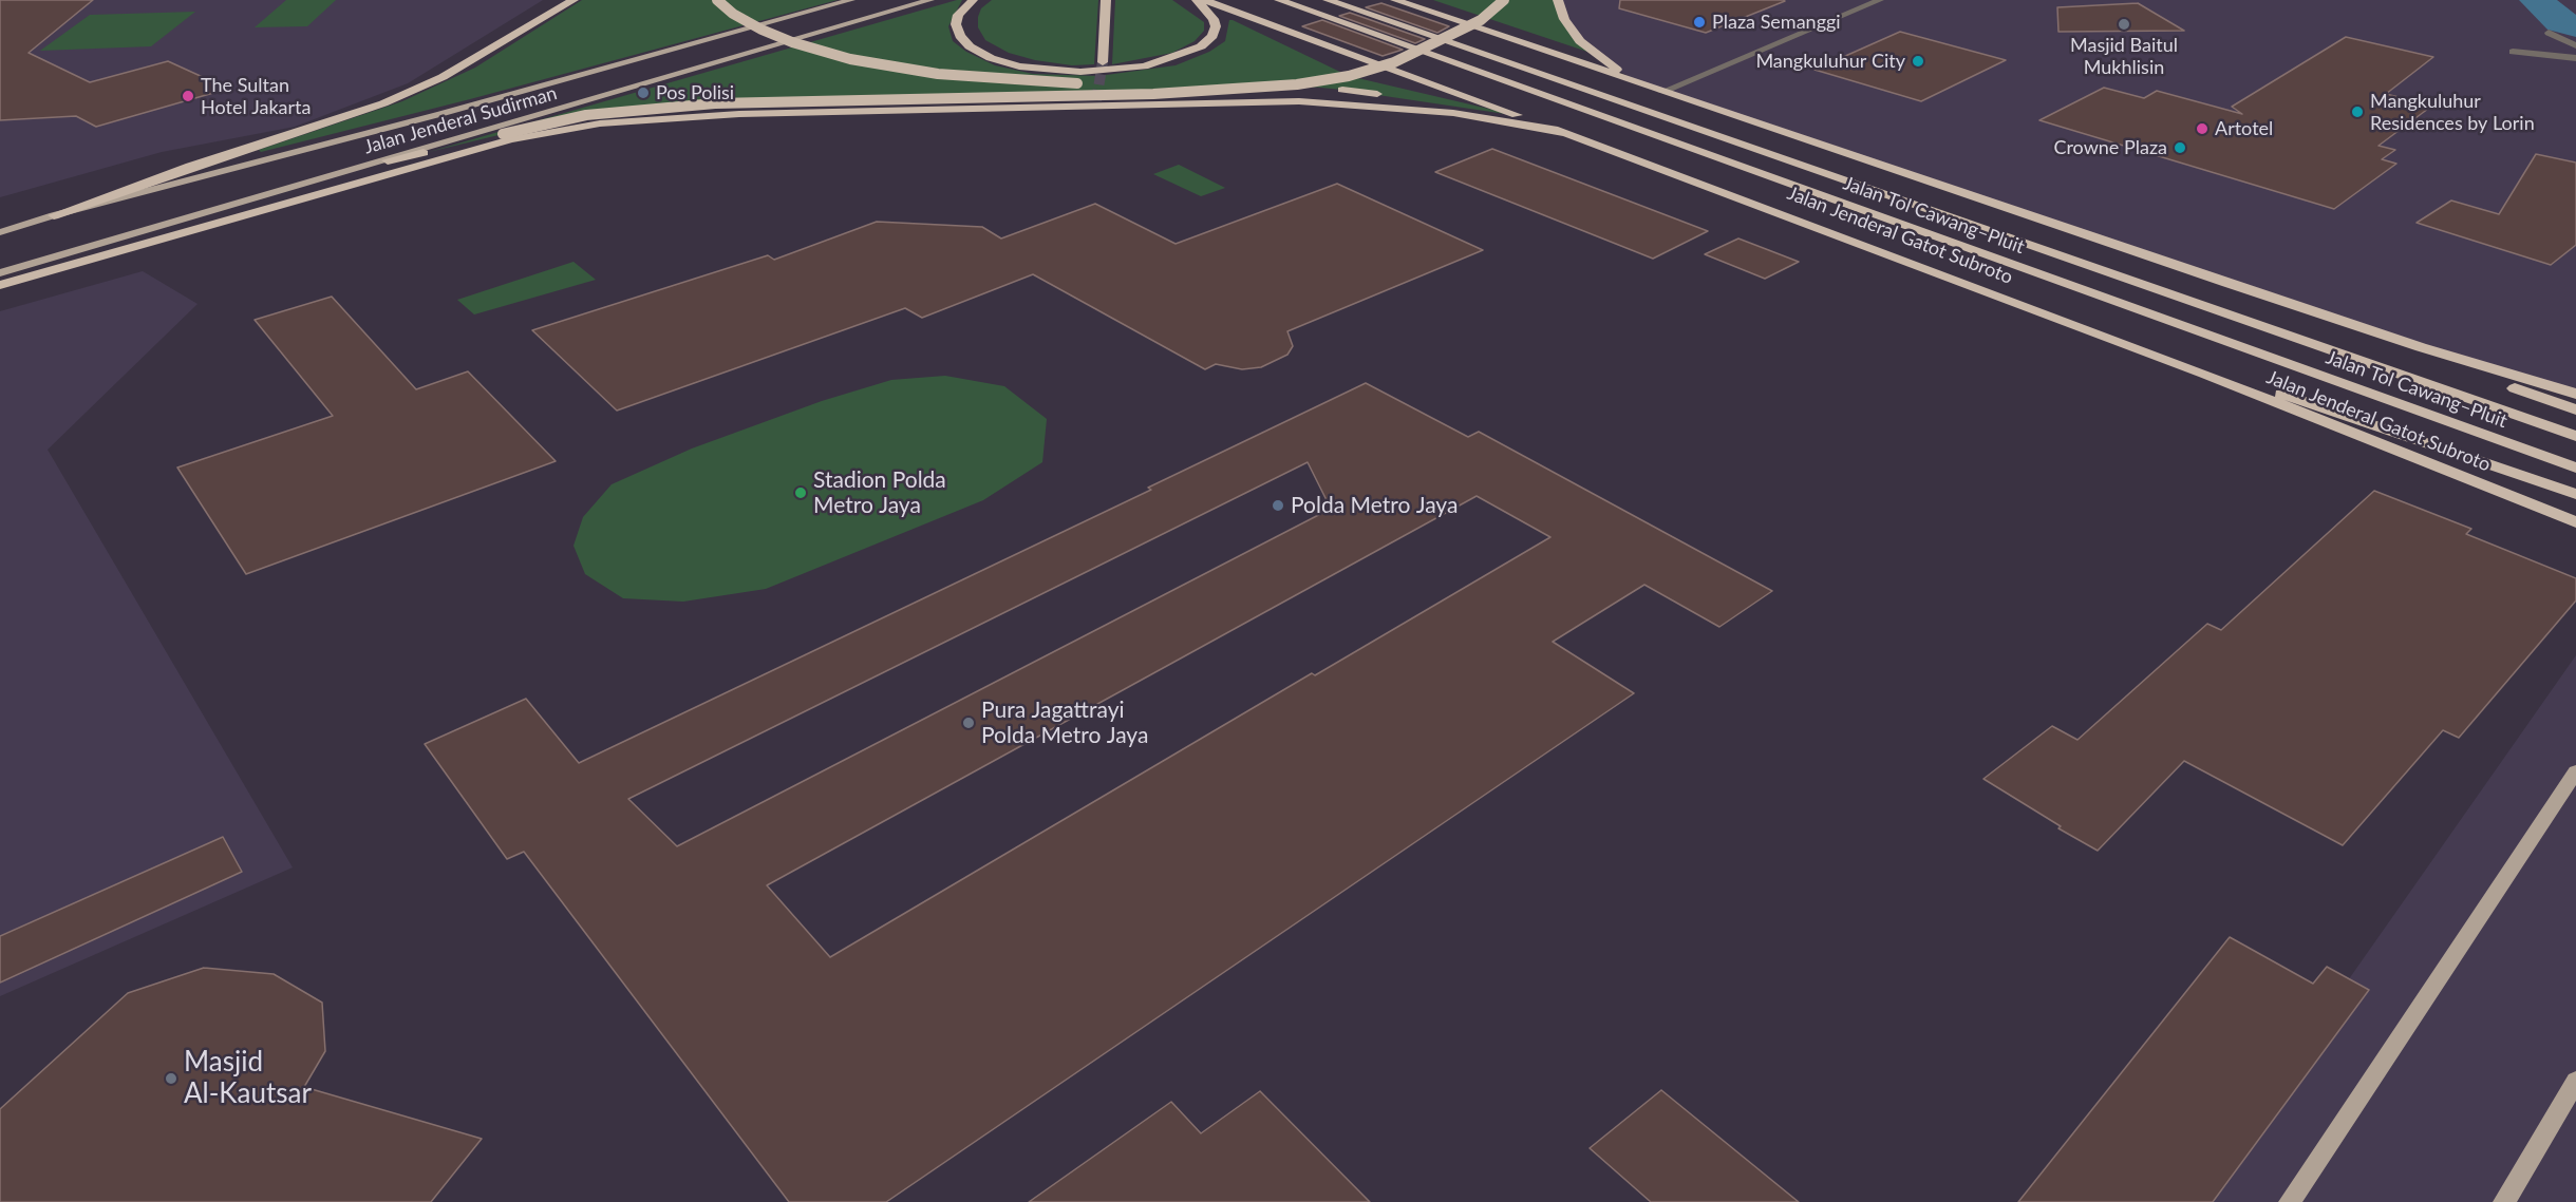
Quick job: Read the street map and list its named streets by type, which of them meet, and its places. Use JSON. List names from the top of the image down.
{
  "streets": {
    "highway": ["Jalan Tol Cawang–Pluit", "Jalan Jenderal Gatot Subroto"],
    "main road": ["Jalan Jenderal Sudirman"]
  },
  "places": [
    "Plaza Semanggi",
    "Masjid Baitul Mukhlisin",
    "Mangkuluhur City",
    "Pos Polisi",
    "The Sultan Hotel Jakarta",
    "Mangkuluhur Residences by Lorin",
    "Artotel",
    "Crowne Plaza",
    "Stadion Polda Metro Jaya",
    "Polda Metro Jaya",
    "Pura Jagattrayi Polda Metro Jaya",
    "Masjid Al-Kautsar"
  ]
}
